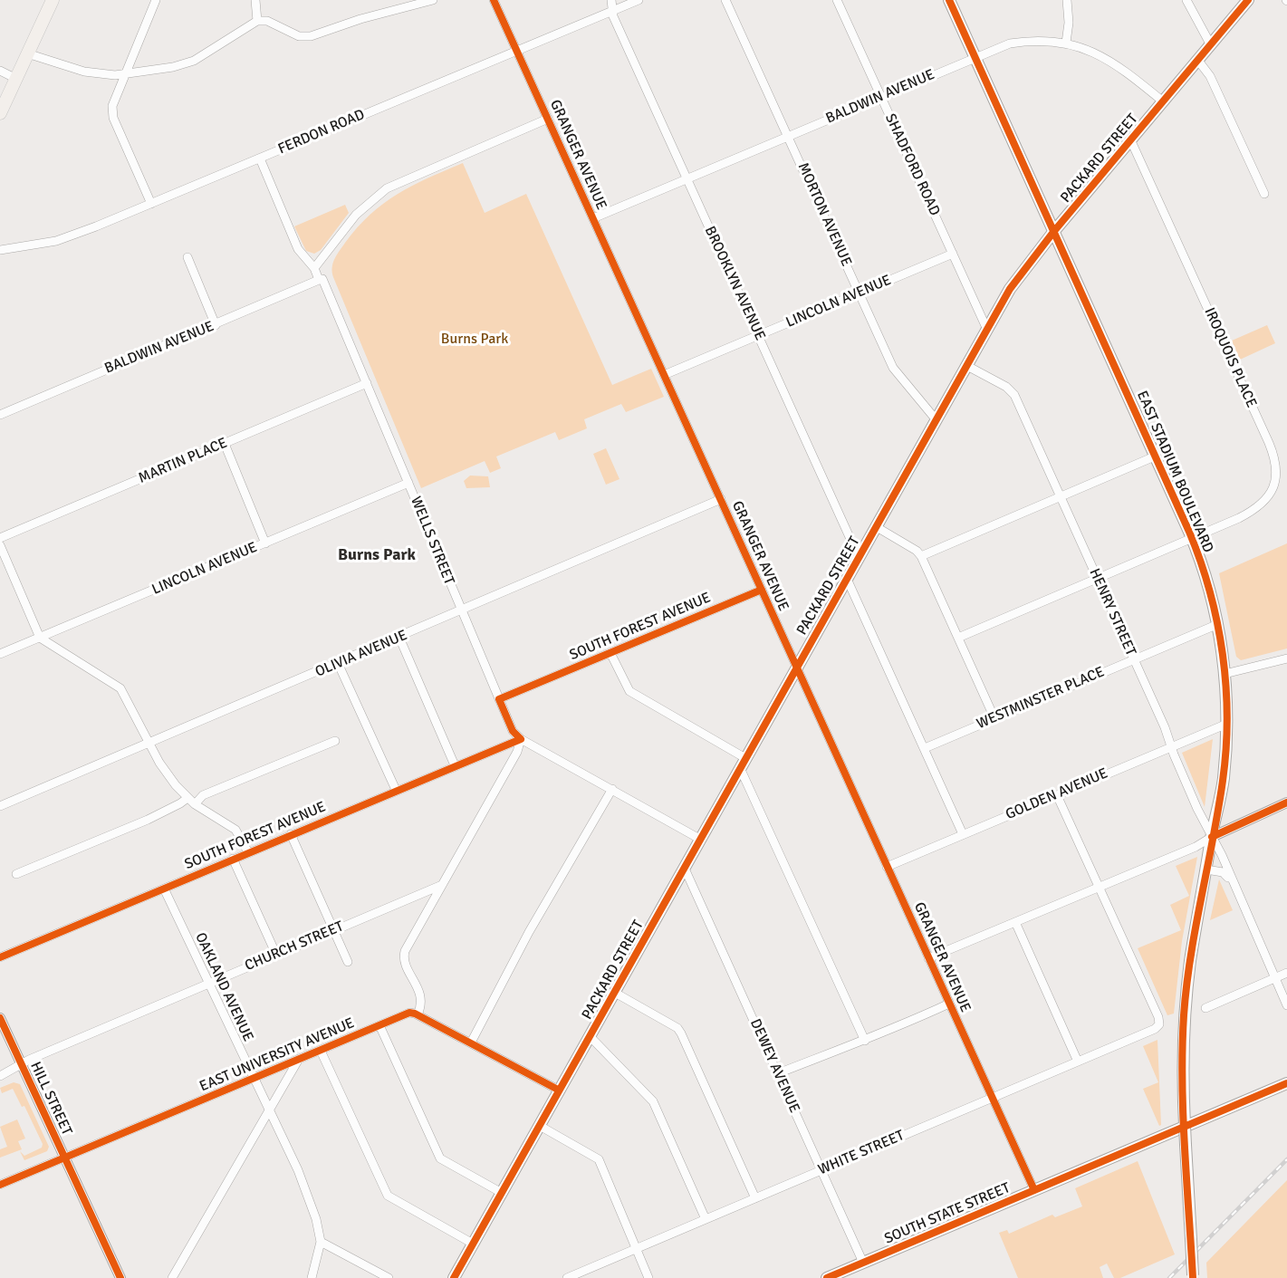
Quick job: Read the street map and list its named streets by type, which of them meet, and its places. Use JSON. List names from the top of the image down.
{
  "streets": {
    "main road": ["PACKARD STREET", "EAST STADIUM BOULEVARD", "SOUTH STATE STREET"],
    "street": [
      "BALDWIN AVENUE",
      "FERDON ROAD",
      "GRANGER AVENUE",
      "SHADFORD ROAD",
      "MORTON AVENUE",
      "BROOKLYN AVENUE",
      "LINCOLN AVENUE",
      "IROQUOIS PLACE",
      "MARTIN PLACE",
      "WELLS STREET",
      "HENRY STREET",
      "SOUTH FOREST AVENUE",
      "OLIVIA AVENUE",
      "WESTMINSTER PLACE",
      "GOLDEN AVENUE",
      "CHURCH STREET",
      "OAKLAND AVENUE",
      "EAST UNIVERSITY AVENUE",
      "DEWEY AVENUE",
      "HILL STREET",
      "WHITE STREET"
    ]
  },
  "crossings": [
    ["BALDWIN AVENUE", "GRANGER AVENUE"],
    ["BALDWIN AVENUE", "PACKARD STREET"],
    ["BALDWIN AVENUE", "SHADFORD ROAD"],
    ["BALDWIN AVENUE", "MORTON AVENUE"],
    ["BALDWIN AVENUE", "BROOKLYN AVENUE"],
    ["BALDWIN AVENUE", "EAST STADIUM BOULEVARD"],
    ["BALDWIN AVENUE", "WELLS STREET"],
    ["FERDON ROAD", "GRANGER AVENUE"],
    ["FERDON ROAD", "BROOKLYN AVENUE"],
    ["FERDON ROAD", "WELLS STREET"],
    ["GRANGER AVENUE", "PACKARD STREET"],
    ["GRANGER AVENUE", "LINCOLN AVENUE"],
    ["GRANGER AVENUE", "SOUTH FOREST AVENUE"],
    ["GRANGER AVENUE", "OLIVIA AVENUE"],
    ["GRANGER AVENUE", "GOLDEN AVENUE"],
    ["GRANGER AVENUE", "WHITE STREET"],
    ["GRANGER AVENUE", "SOUTH STATE STREET"],
    ["PACKARD STREET", "SHADFORD ROAD"],
    ["PACKARD STREET", "MORTON AVENUE"],
    ["PACKARD STREET", "BROOKLYN AVENUE"],
    ["PACKARD STREET", "IROQUOIS PLACE"],
    ["PACKARD STREET", "EAST STADIUM BOULEVARD"],
    ["PACKARD STREET", "WELLS STREET"],
    ["PACKARD STREET", "HENRY STREET"],
    ["PACKARD STREET", "DEWEY AVENUE"],
    ["SHADFORD ROAD", "LINCOLN AVENUE"],
    ["MORTON AVENUE", "LINCOLN AVENUE"],
    ["BROOKLYN AVENUE", "LINCOLN AVENUE"],
    ["LINCOLN AVENUE", "WELLS STREET"],
    ["IROQUOIS PLACE", "EAST STADIUM BOULEVARD"],
    ["IROQUOIS PLACE", "HENRY STREET"],
    ["MARTIN PLACE", "WELLS STREET"],
    ["EAST STADIUM BOULEVARD", "HENRY STREET"],
    ["EAST STADIUM BOULEVARD", "WESTMINSTER PLACE"],
    ["EAST STADIUM BOULEVARD", "GOLDEN AVENUE"],
    ["WELLS STREET", "SOUTH FOREST AVENUE"],
    ["WELLS STREET", "OLIVIA AVENUE"],
    ["HENRY STREET", "WESTMINSTER PLACE"],
    ["HENRY STREET", "GOLDEN AVENUE"],
    ["SOUTH FOREST AVENUE", "OAKLAND AVENUE"],
    ["CHURCH STREET", "OAKLAND AVENUE"],
    ["CHURCH STREET", "HILL STREET"],
    ["OAKLAND AVENUE", "EAST UNIVERSITY AVENUE"],
    ["EAST UNIVERSITY AVENUE", "HILL STREET"],
    ["DEWEY AVENUE", "WHITE STREET"],
    ["DEWEY AVENUE", "SOUTH STATE STREET"]
  ],
  "districts": ["Burns Park"],
  "parks": ["Burns Park"]
}
